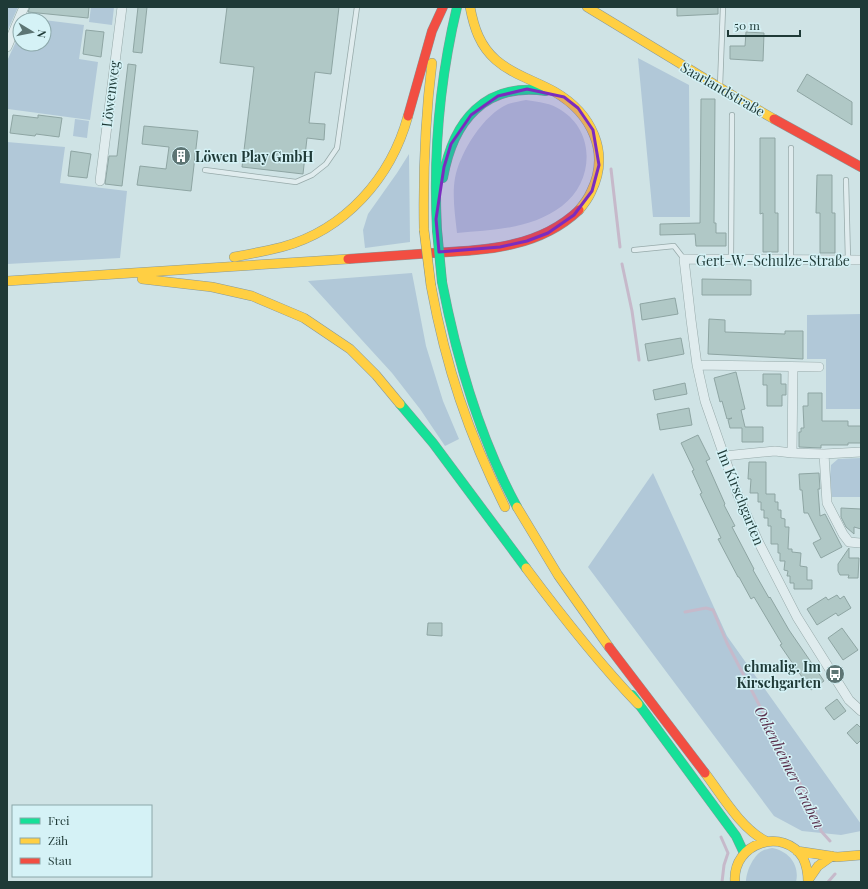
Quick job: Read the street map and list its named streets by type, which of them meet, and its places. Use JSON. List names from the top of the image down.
{
  "streets": {
    "main road": ["Saarlandstraße"],
    "street": ["Löwenweg", "Gert-W.-Schulze-Straße", "Im Kirschgarten"]
  },
  "crossings": [
    ["Saarlandstraße", "Gert-W.-Schulze-Straße"],
    ["Gert-W.-Schulze-Straße", "Im Kirschgarten"]
  ],
  "water": ["Ockenheimer Graben"],
  "places": {
    "building": ["Löwen Play GmbH"],
    "bus stop": ["ehmalig. Im Kirschgarten"]
  },
  "legend": ["Frei", "Zäh", "Stau"],
  "scale_bar": "50 m",
  "north": "right"
}
